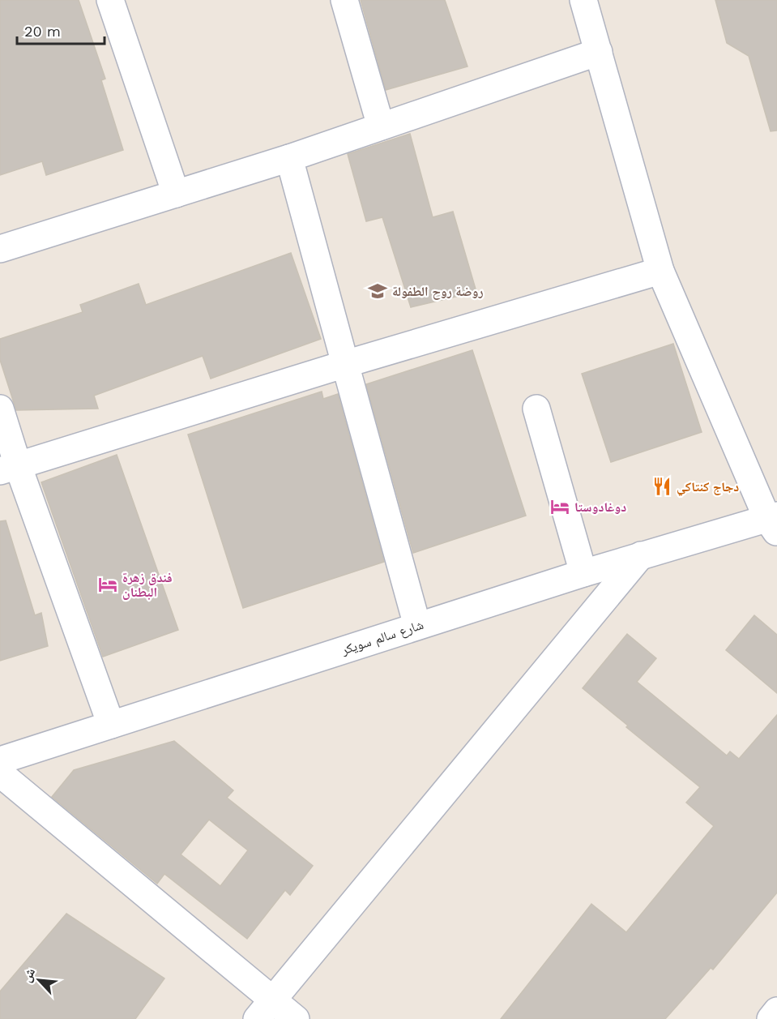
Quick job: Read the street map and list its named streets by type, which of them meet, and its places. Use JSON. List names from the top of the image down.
{
  "streets": {
    "street": ["شارع سالم سويكر"]
  },
  "places": {
    "school or university": ["روضة روح الطفولة"],
    "restaurant": ["دجاج كنتاكي"],
    "hotel": ["دوغادوستا", "فندق زهرة البطنان"]
  },
  "scale_bar": "20 m",
  "north": "top left"
}
